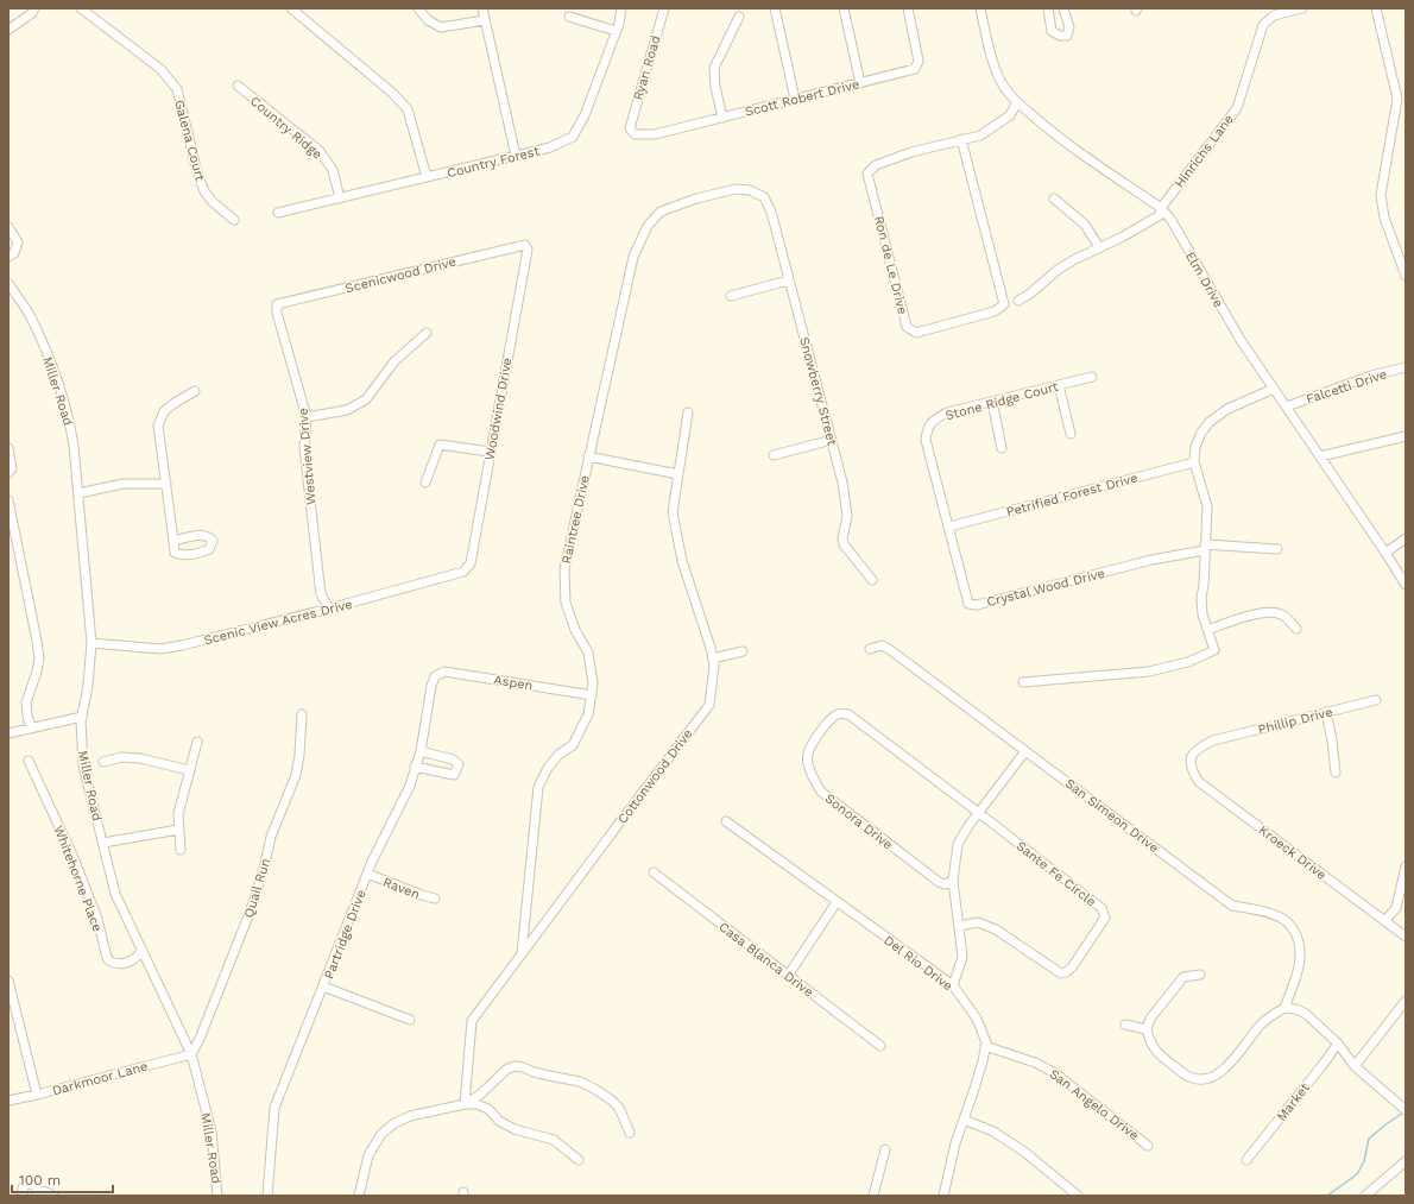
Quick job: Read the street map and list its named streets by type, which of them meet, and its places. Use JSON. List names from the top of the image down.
{
  "streets": {
    "street": [
      "Ryan Road",
      "Scott Robert Drive",
      "Country Ridge",
      "Galena Court",
      "Hinrichs Lane",
      "Country Forest",
      "Ron de Le Drive",
      "Scenicwood Drive",
      "Elm Drive",
      "Falcetti Drive",
      "Miller Road",
      "Snowberry Street",
      "Stone Ridge Court",
      "Woodwind Drive",
      "Westview Drive",
      "Petrified Forest Drive",
      "Raintree Drive",
      "Crystal Wood Drive",
      "Scenic View Acres Drive",
      "Aspen",
      "Phillip Drive",
      "Cottonwood Drive",
      "San Simeon Drive",
      "Sonora Drive",
      "Kroeck Drive",
      "Sante Fe Circle",
      "Whitehorne Place",
      "Quail Run",
      "Raven",
      "Partridge Drive",
      "Casa Blanca Drive",
      "Del Rio Drive",
      "Darkmoor Lane",
      "Market",
      "San Angelo Drive"
    ]
  },
  "crossings": [
    ["Ryan Road", "Scott Robert Drive"],
    ["Country Ridge", "Country Forest"],
    ["Hinrichs Lane", "Elm Drive"],
    ["Ron de Le Drive", "Elm Drive"],
    ["Scenicwood Drive", "Woodwind Drive"],
    ["Scenicwood Drive", "Westview Drive"],
    ["Elm Drive", "Falcetti Drive"],
    ["Miller Road", "Scenic View Acres Drive"],
    ["Miller Road", "Whitehorne Place"],
    ["Miller Road", "Quail Run"],
    ["Miller Road", "Darkmoor Lane"],
    ["Snowberry Street", "Raintree Drive"],
    ["Stone Ridge Court", "Crystal Wood Drive"],
    ["Woodwind Drive", "Scenic View Acres Drive"],
    ["Westview Drive", "Scenic View Acres Drive"],
    ["Petrified Forest Drive", "Crystal Wood Drive"],
    ["Raintree Drive", "Aspen"],
    ["Raintree Drive", "Cottonwood Drive"],
    ["Aspen", "Partridge Drive"],
    ["Phillip Drive", "Kroeck Drive"],
    ["Sonora Drive", "Sante Fe Circle"],
    ["Quail Run", "Darkmoor Lane"],
    ["Raven", "Partridge Drive"],
    ["Del Rio Drive", "San Angelo Drive"]
  ],
  "scale_bar": "100 m"
}
